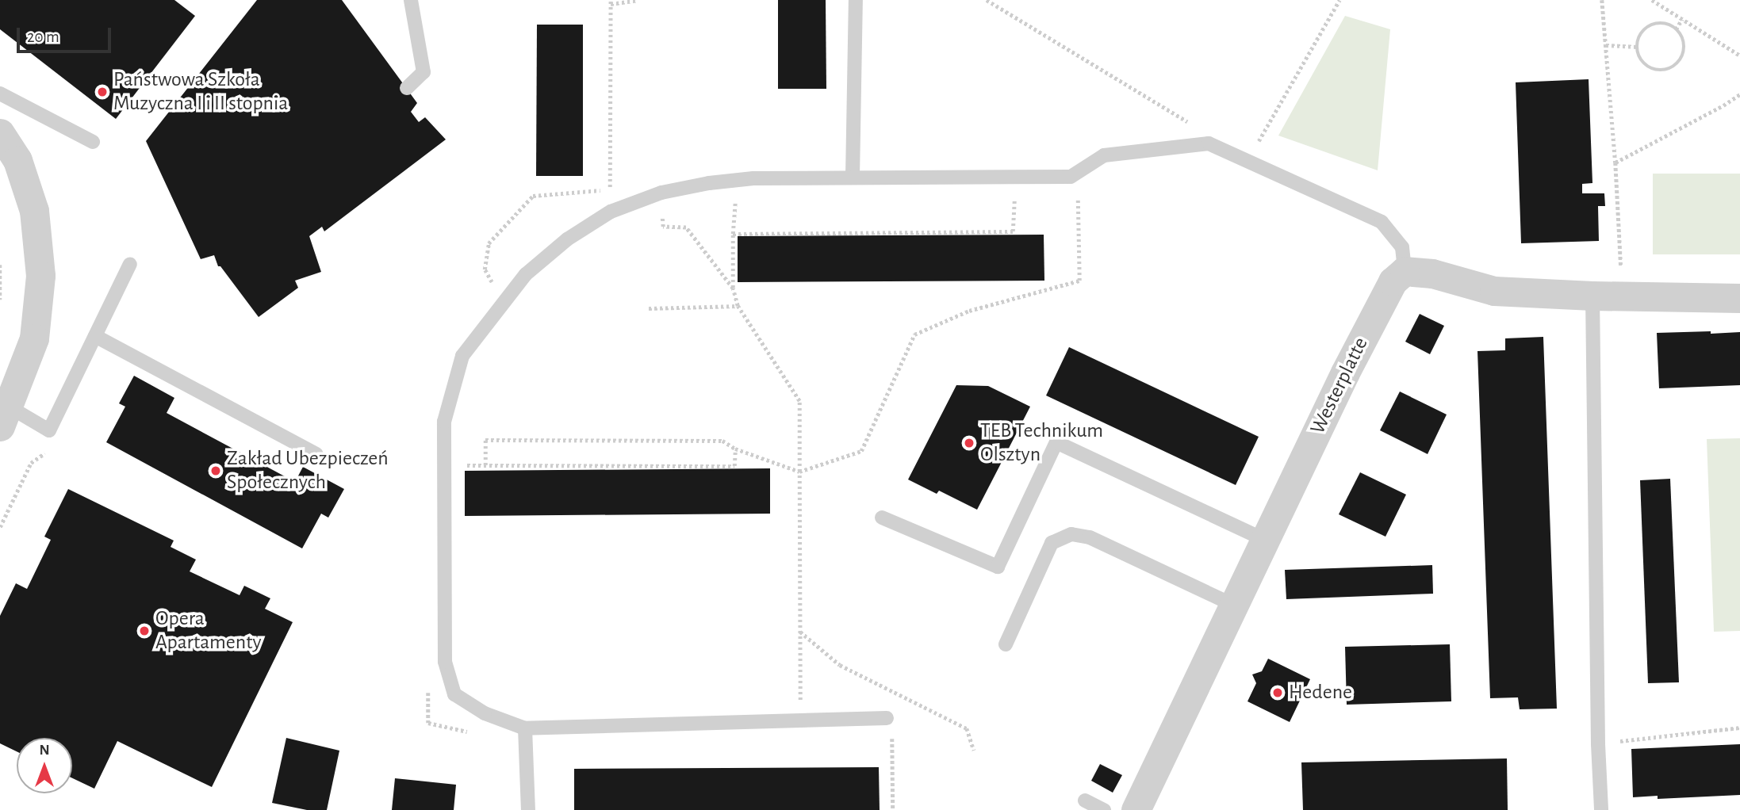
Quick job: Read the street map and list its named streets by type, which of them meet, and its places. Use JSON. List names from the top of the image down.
{
  "streets": {
    "street": ["Westerplatte"]
  },
  "places": [
    "Państwowa Szkoła Muzyczna I i II stopnia",
    "TEB Technikum Olsztyn",
    "Zakład Ubezpieczeń Społecznych",
    "Opera Apartamenty",
    "Hedene"
  ],
  "scale_bar": "20 m",
  "north": "top"
}
